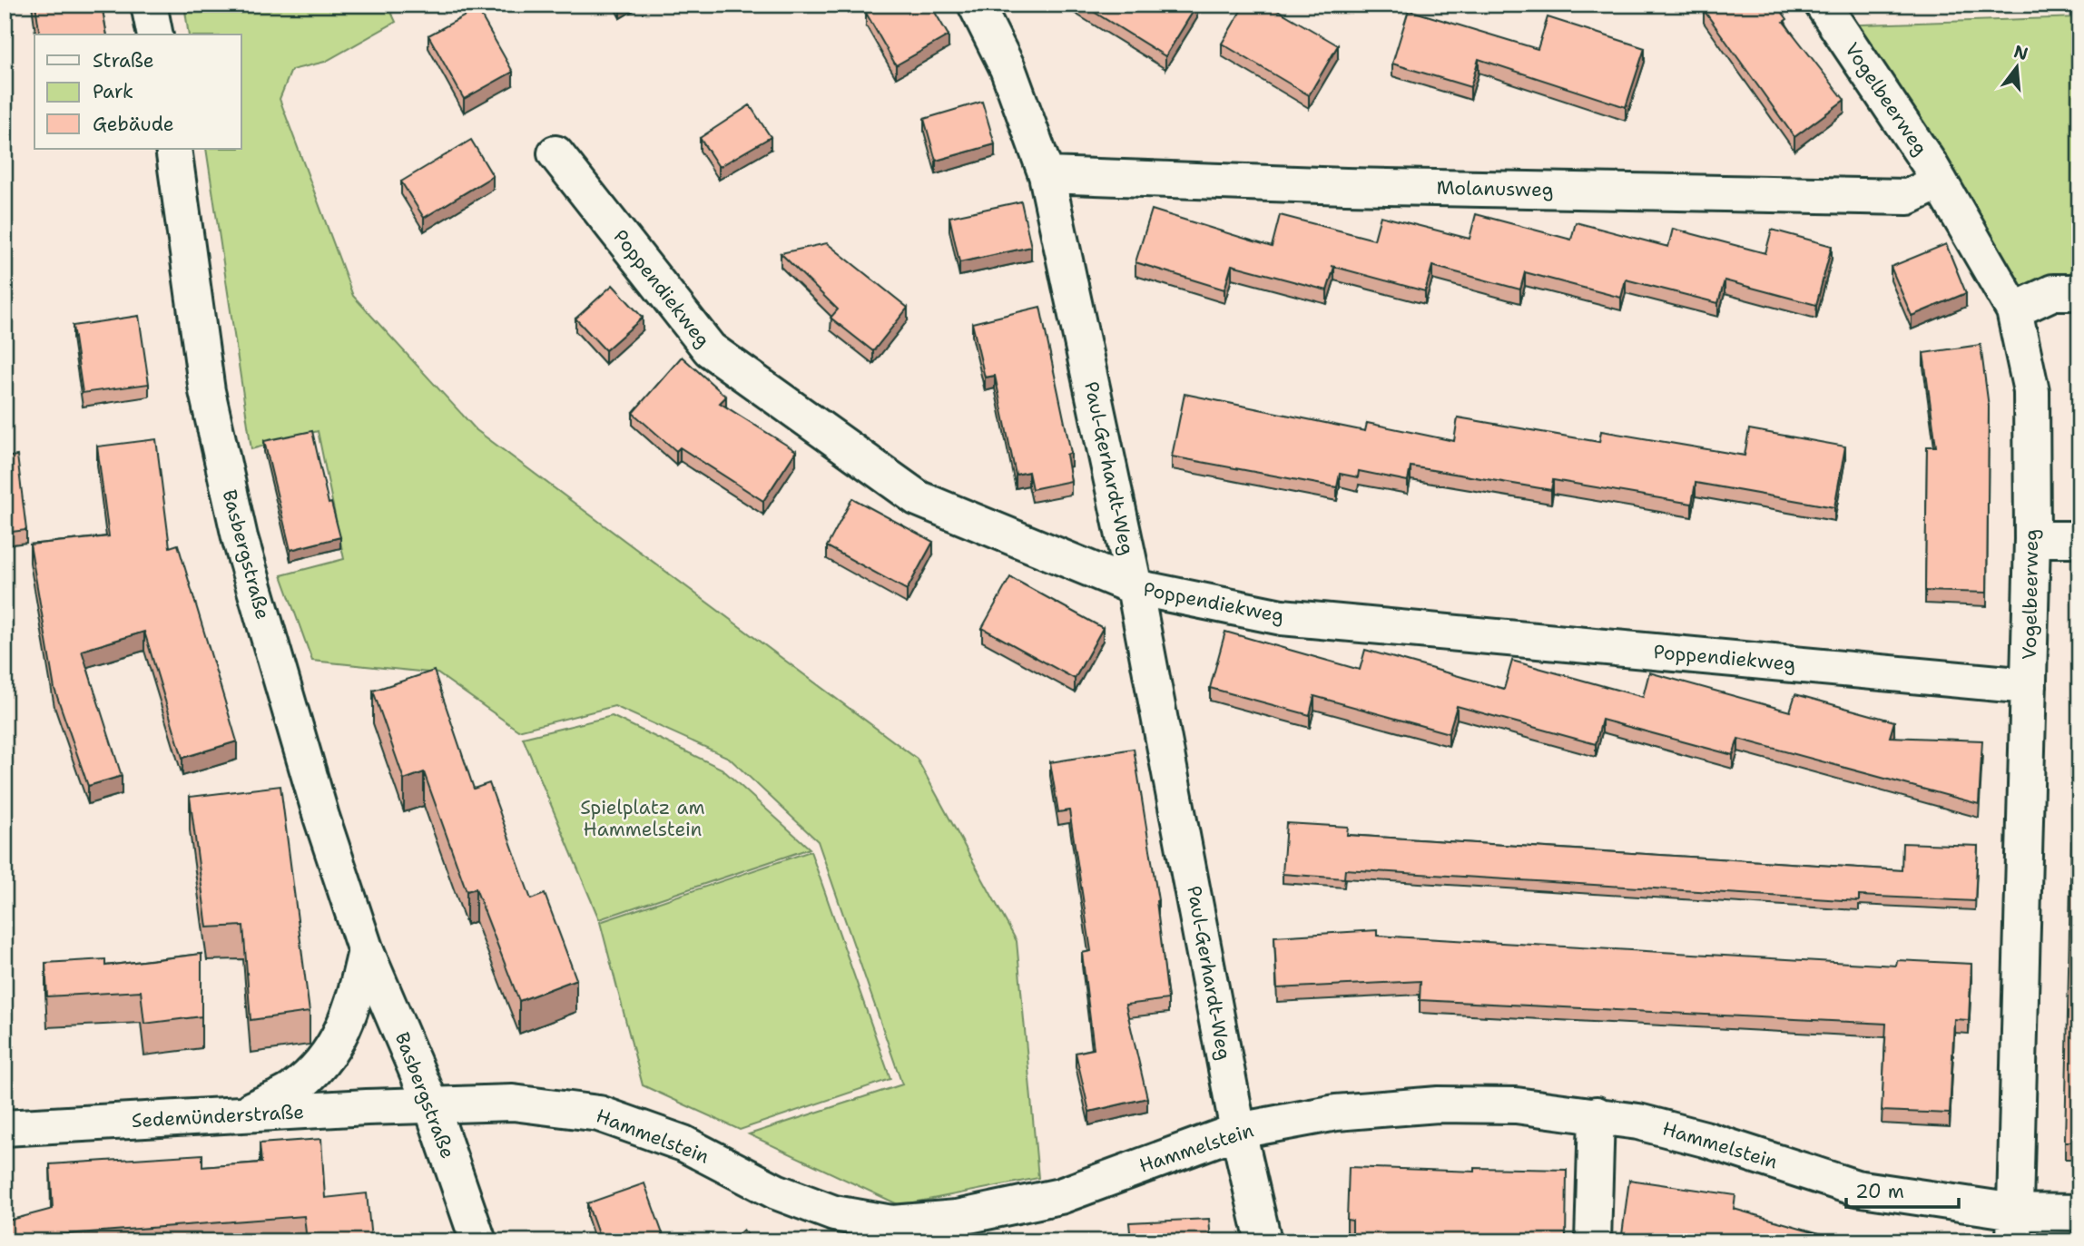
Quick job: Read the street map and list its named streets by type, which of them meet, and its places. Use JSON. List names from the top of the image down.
{
  "streets": {
    "street": [
      "Vogelbeerweg",
      "Molanusweg",
      "Poppendiekweg",
      "Paul-Gerhardt-Weg",
      "Basbergstraße",
      "Sedemünderstraße",
      "Hammelstein"
    ]
  },
  "crossings": [
    ["Vogelbeerweg", "Molanusweg"],
    ["Vogelbeerweg", "Poppendiekweg"],
    ["Vogelbeerweg", "Hammelstein"],
    ["Molanusweg", "Paul-Gerhardt-Weg"],
    ["Poppendiekweg", "Paul-Gerhardt-Weg"],
    ["Paul-Gerhardt-Weg", "Hammelstein"],
    ["Basbergstraße", "Sedemünderstraße"],
    ["Basbergstraße", "Hammelstein"],
    ["Sedemünderstraße", "Hammelstein"]
  ],
  "parks": ["Spielplatz am Hammelstein"],
  "legend": ["Straße", "Park", "Gebäude"],
  "scale_bar": "20 m",
  "north": "top"
}
